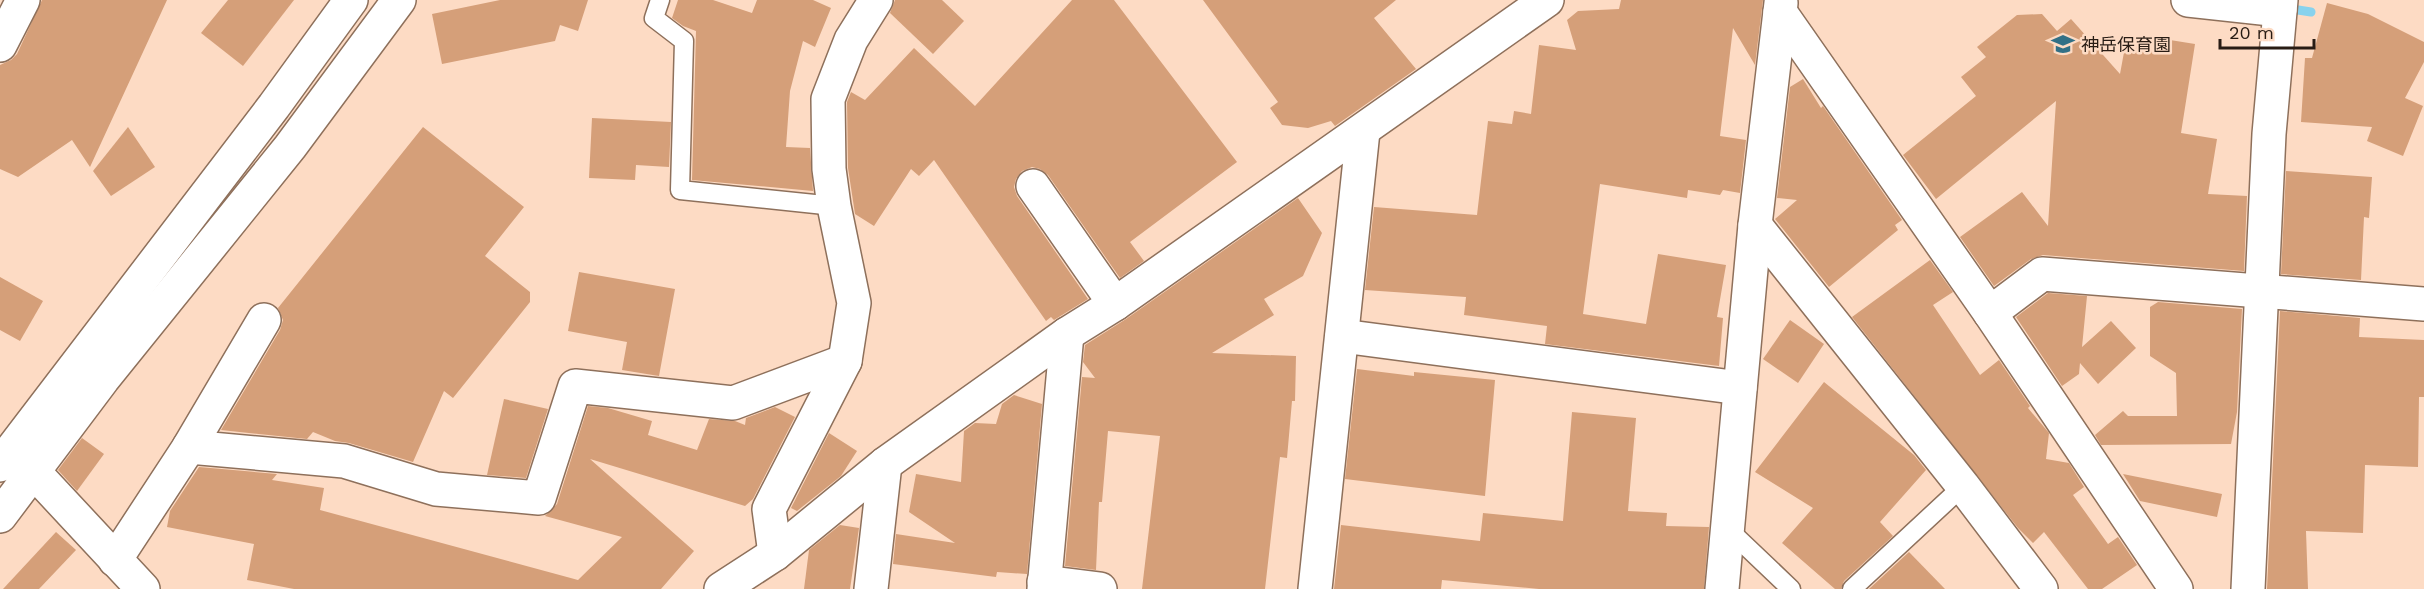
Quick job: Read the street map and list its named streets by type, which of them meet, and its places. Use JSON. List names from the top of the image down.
{
  "places": {
    "school or university": ["神岳保育園"]
  },
  "scale_bar": "20 m"
}
